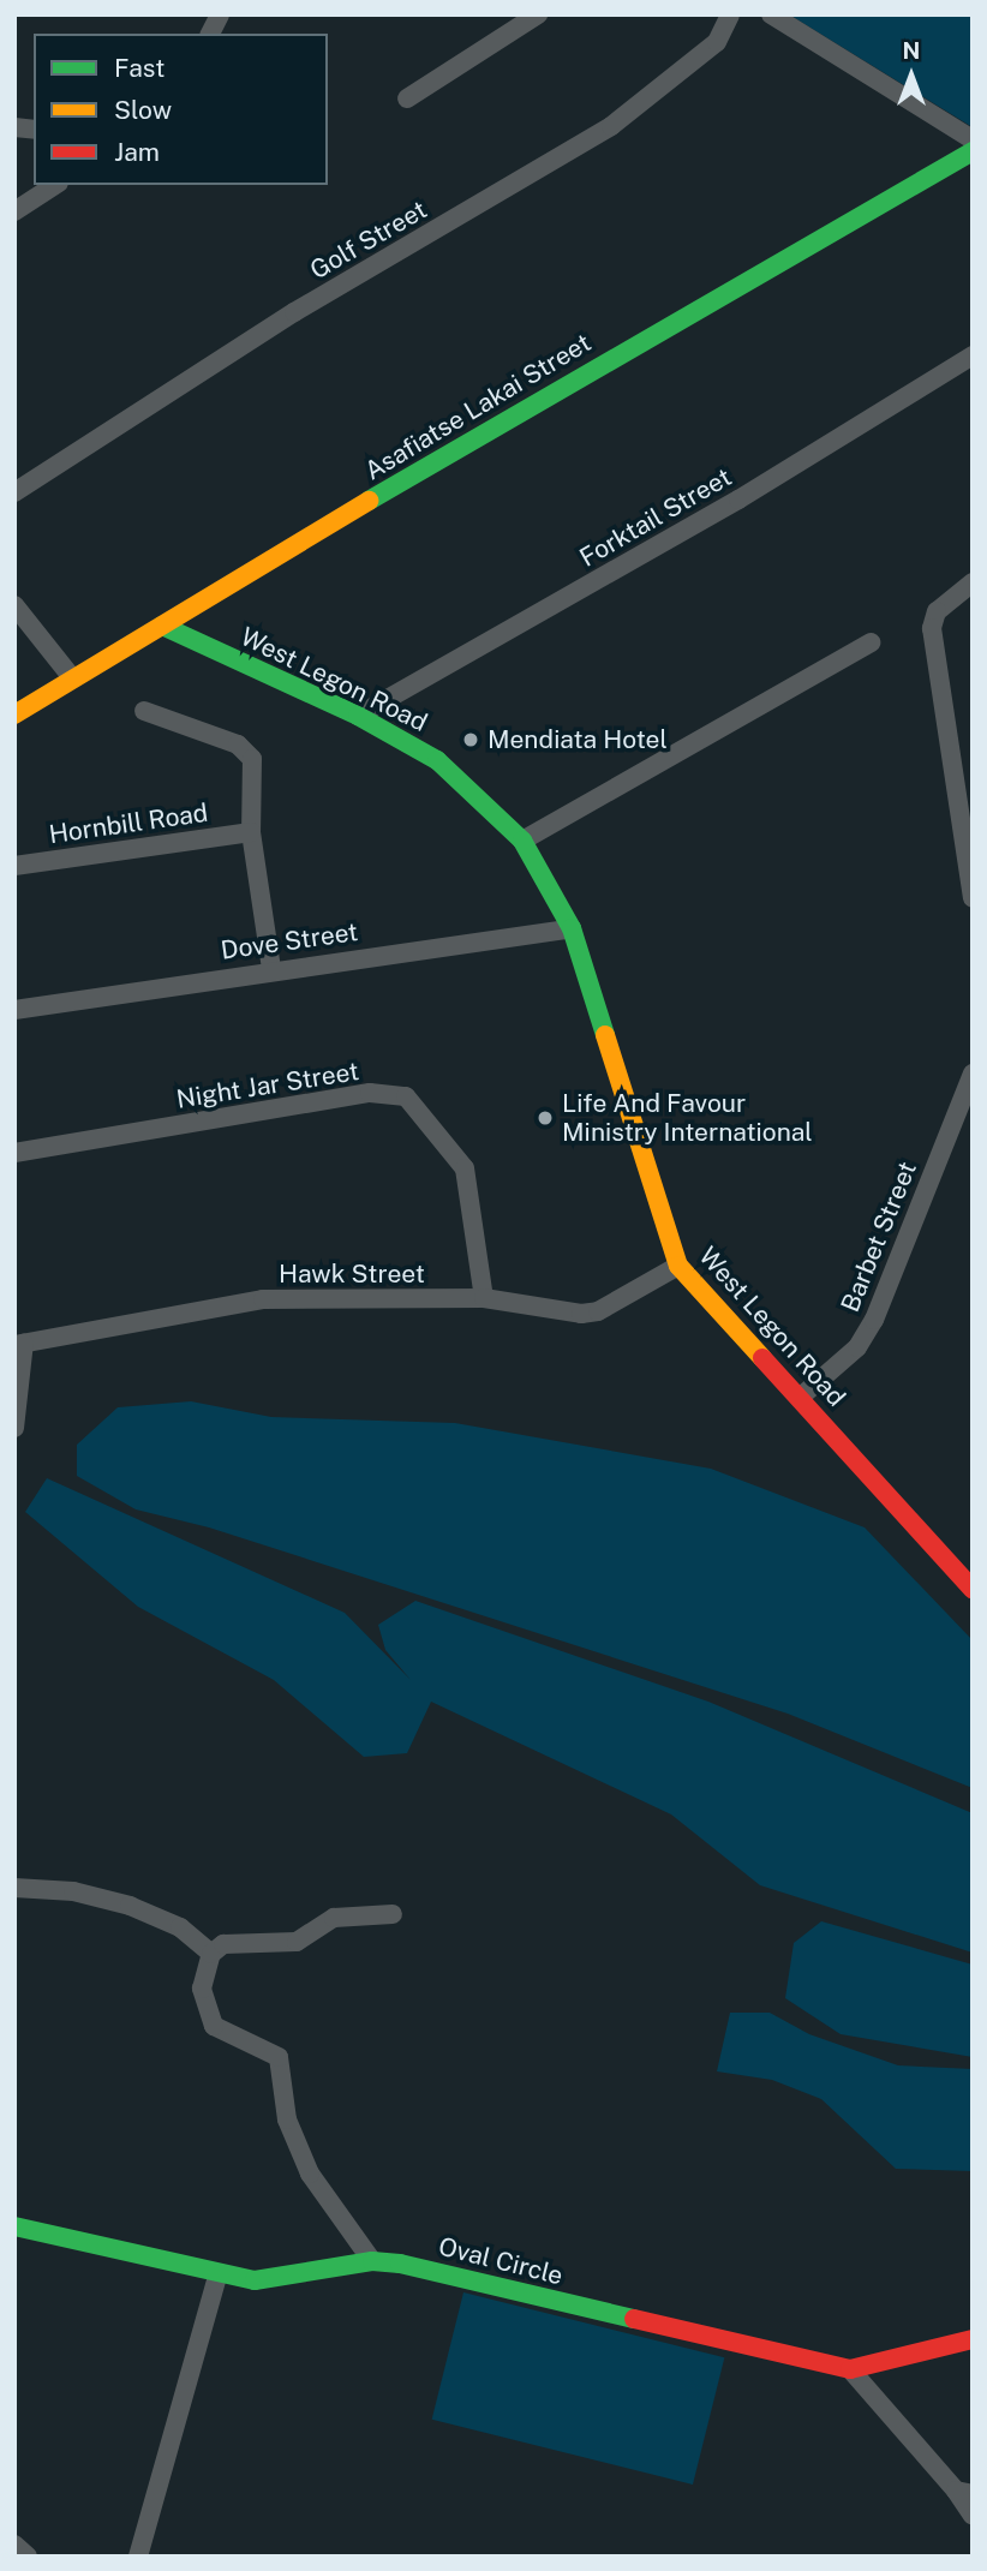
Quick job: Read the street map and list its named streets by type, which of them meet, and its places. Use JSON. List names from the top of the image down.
{
  "streets": {
    "street": [
      "Golf Street",
      "Asafiatse Lakai Street",
      "Forktail Street",
      "West Legon Road",
      "Hornbill Road",
      "Dove Street",
      "Night Jar Street",
      "Barbet Street",
      "Hawk Street",
      "Oval Circle"
    ]
  },
  "crossings": [
    ["Asafiatse Lakai Street", "West Legon Road"],
    ["Forktail Street", "West Legon Road"],
    ["West Legon Road", "Dove Street"],
    ["West Legon Road", "Barbet Street"],
    ["West Legon Road", "Hawk Street"],
    ["Night Jar Street", "Hawk Street"]
  ],
  "places": ["Mendiata Hotel", "Life And Favour Ministry International"],
  "legend": ["Fast", "Slow", "Jam"],
  "north": "top"
}
